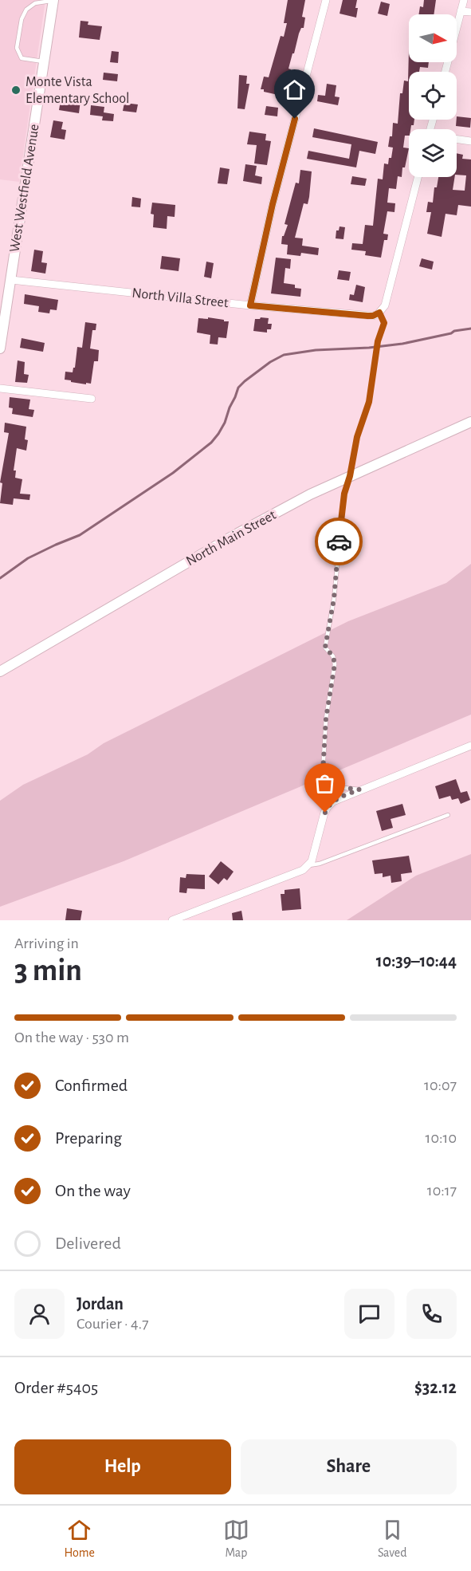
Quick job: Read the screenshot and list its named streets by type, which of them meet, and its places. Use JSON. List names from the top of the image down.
{
  "streets": {
    "main road": ["West Westfield Avenue", "North Main Street"],
    "street": ["North Villa Street"]
  },
  "crossings": [
    ["West Westfield Avenue", "North Villa Street"]
  ],
  "places": ["Monte Vista Elementary School"],
  "north": "right",
  "page": {
    "heading": ["3 min", "Arriving in", "10:39–10:44"],
    "panel": [
      "Jordan",
      "Courier · 4.7",
      "Order #5405",
      "$32.12"
    ],
    "bar": "On the way · 530 m",
    "list": [
      ["Confirmed", "10:07"],
      ["Preparing", "10:10"],
      ["On the way", "10:17"],
      "Delivered"
    ],
    "buttons": ["Help", "Share"],
    "tabs": ["Home", "Map", "Saved"]
  }
}
